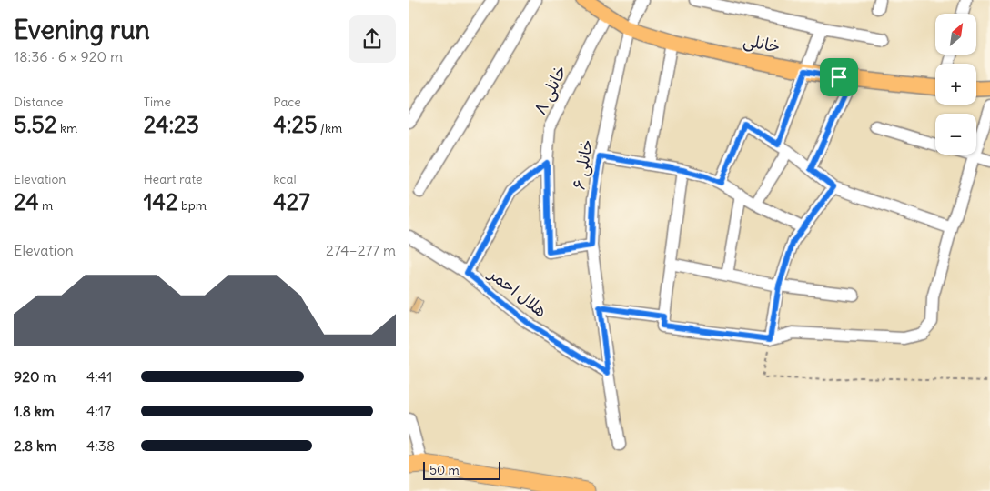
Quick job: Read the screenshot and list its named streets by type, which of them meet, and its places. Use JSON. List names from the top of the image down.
{
  "streets": {
    "main road": ["خانلی"],
    "street": ["خانلی ۸", "خانلی ۶", "هلال احمر"]
  },
  "crossings": [
    ["خانلی", "خانلی ۸"],
    ["خانلی", "خانلی ۶"],
    ["خانلی ۸", "خانلی ۶"],
    ["خانلی ۶", "هلال احمر"]
  ],
  "scale_bar": "50 m",
  "north": "top right",
  "page": {
    "heading": ["Evening run", "18:36 · 6 × 920 m"],
    "map_buttons": ["+", "−"],
    "stats": [
      ["Distance", "5.52 km"],
      ["Time", "24:23"],
      ["Pace", "4:25 /km"],
      ["Elevation", "24 m"],
      ["Heart rate", "142 bpm"],
      ["kcal", "427"]
    ],
    "chart": ["Elevation", "274–277 m"],
    "list": [
      {
        "name": "920 m",
        "note": "4:41"
      },
      {
        "name": "1.8 km",
        "note": "4:17"
      },
      {
        "name": "2.8 km",
        "note": "4:38"
      }
    ],
    "scale": "50 m"
  }
}
